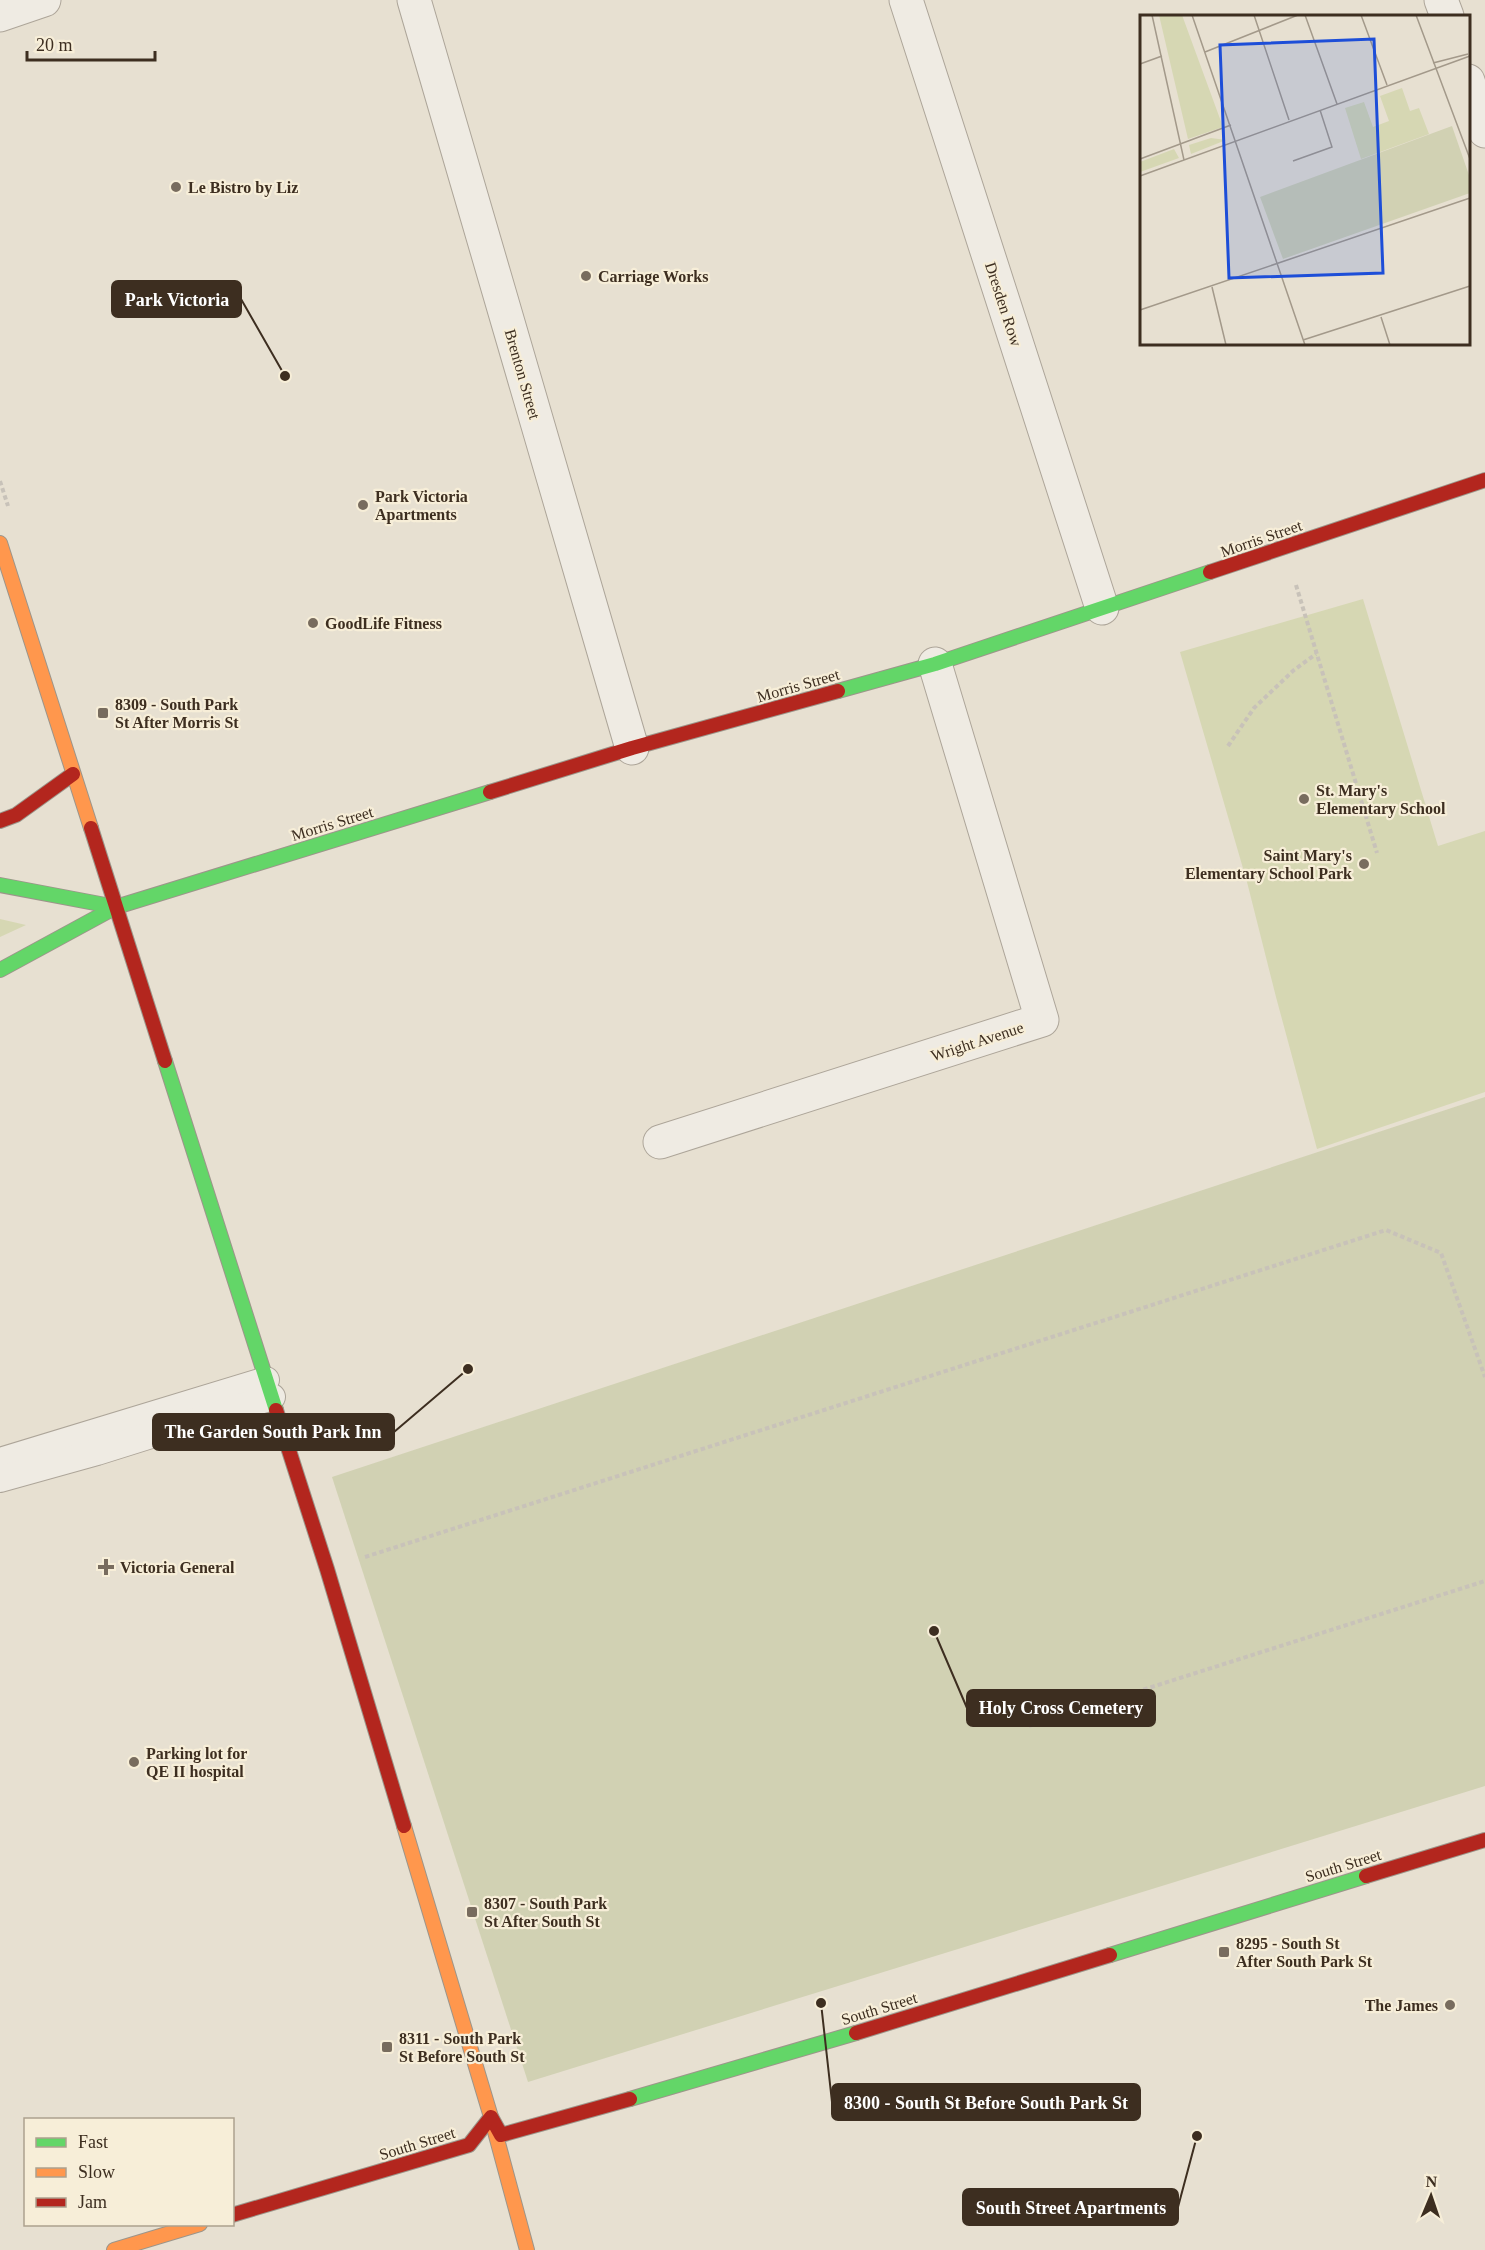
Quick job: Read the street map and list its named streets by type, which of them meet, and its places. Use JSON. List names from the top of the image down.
{
  "streets": {
    "street": [
      "Dresden Row",
      "Brenton Street",
      "Morris Street",
      "Wright Avenue",
      "South Street"
    ]
  },
  "crossings": [
    ["Dresden Row", "Morris Street"],
    ["Brenton Street", "Morris Street"],
    ["Morris Street", "Wright Avenue"]
  ],
  "places": {
    "other": [
      "Le Bistro by Liz",
      "Carriage Works",
      "Park Victoria",
      "Park Victoria Apartments",
      "GoodLife Fitness",
      "St. Mary's Elementary School",
      "Saint Mary's Elementary School Park",
      "The Garden South Park Inn",
      "Holy Cross Cemetery",
      "Parking lot for QE II hospital",
      "8300 - South St Before South Park St",
      "The James",
      "South Street Apartments"
    ],
    "transit": [
      "8309 - South Park St After Morris St",
      "8307 - South Park St After South St",
      "8295 - South St After South Park St",
      "8311 - South Park St Before South St"
    ],
    "health": ["Victoria General"]
  },
  "legend": ["Fast", "Slow", "Jam"],
  "scale_bar": "20 m",
  "north": "top"
}
